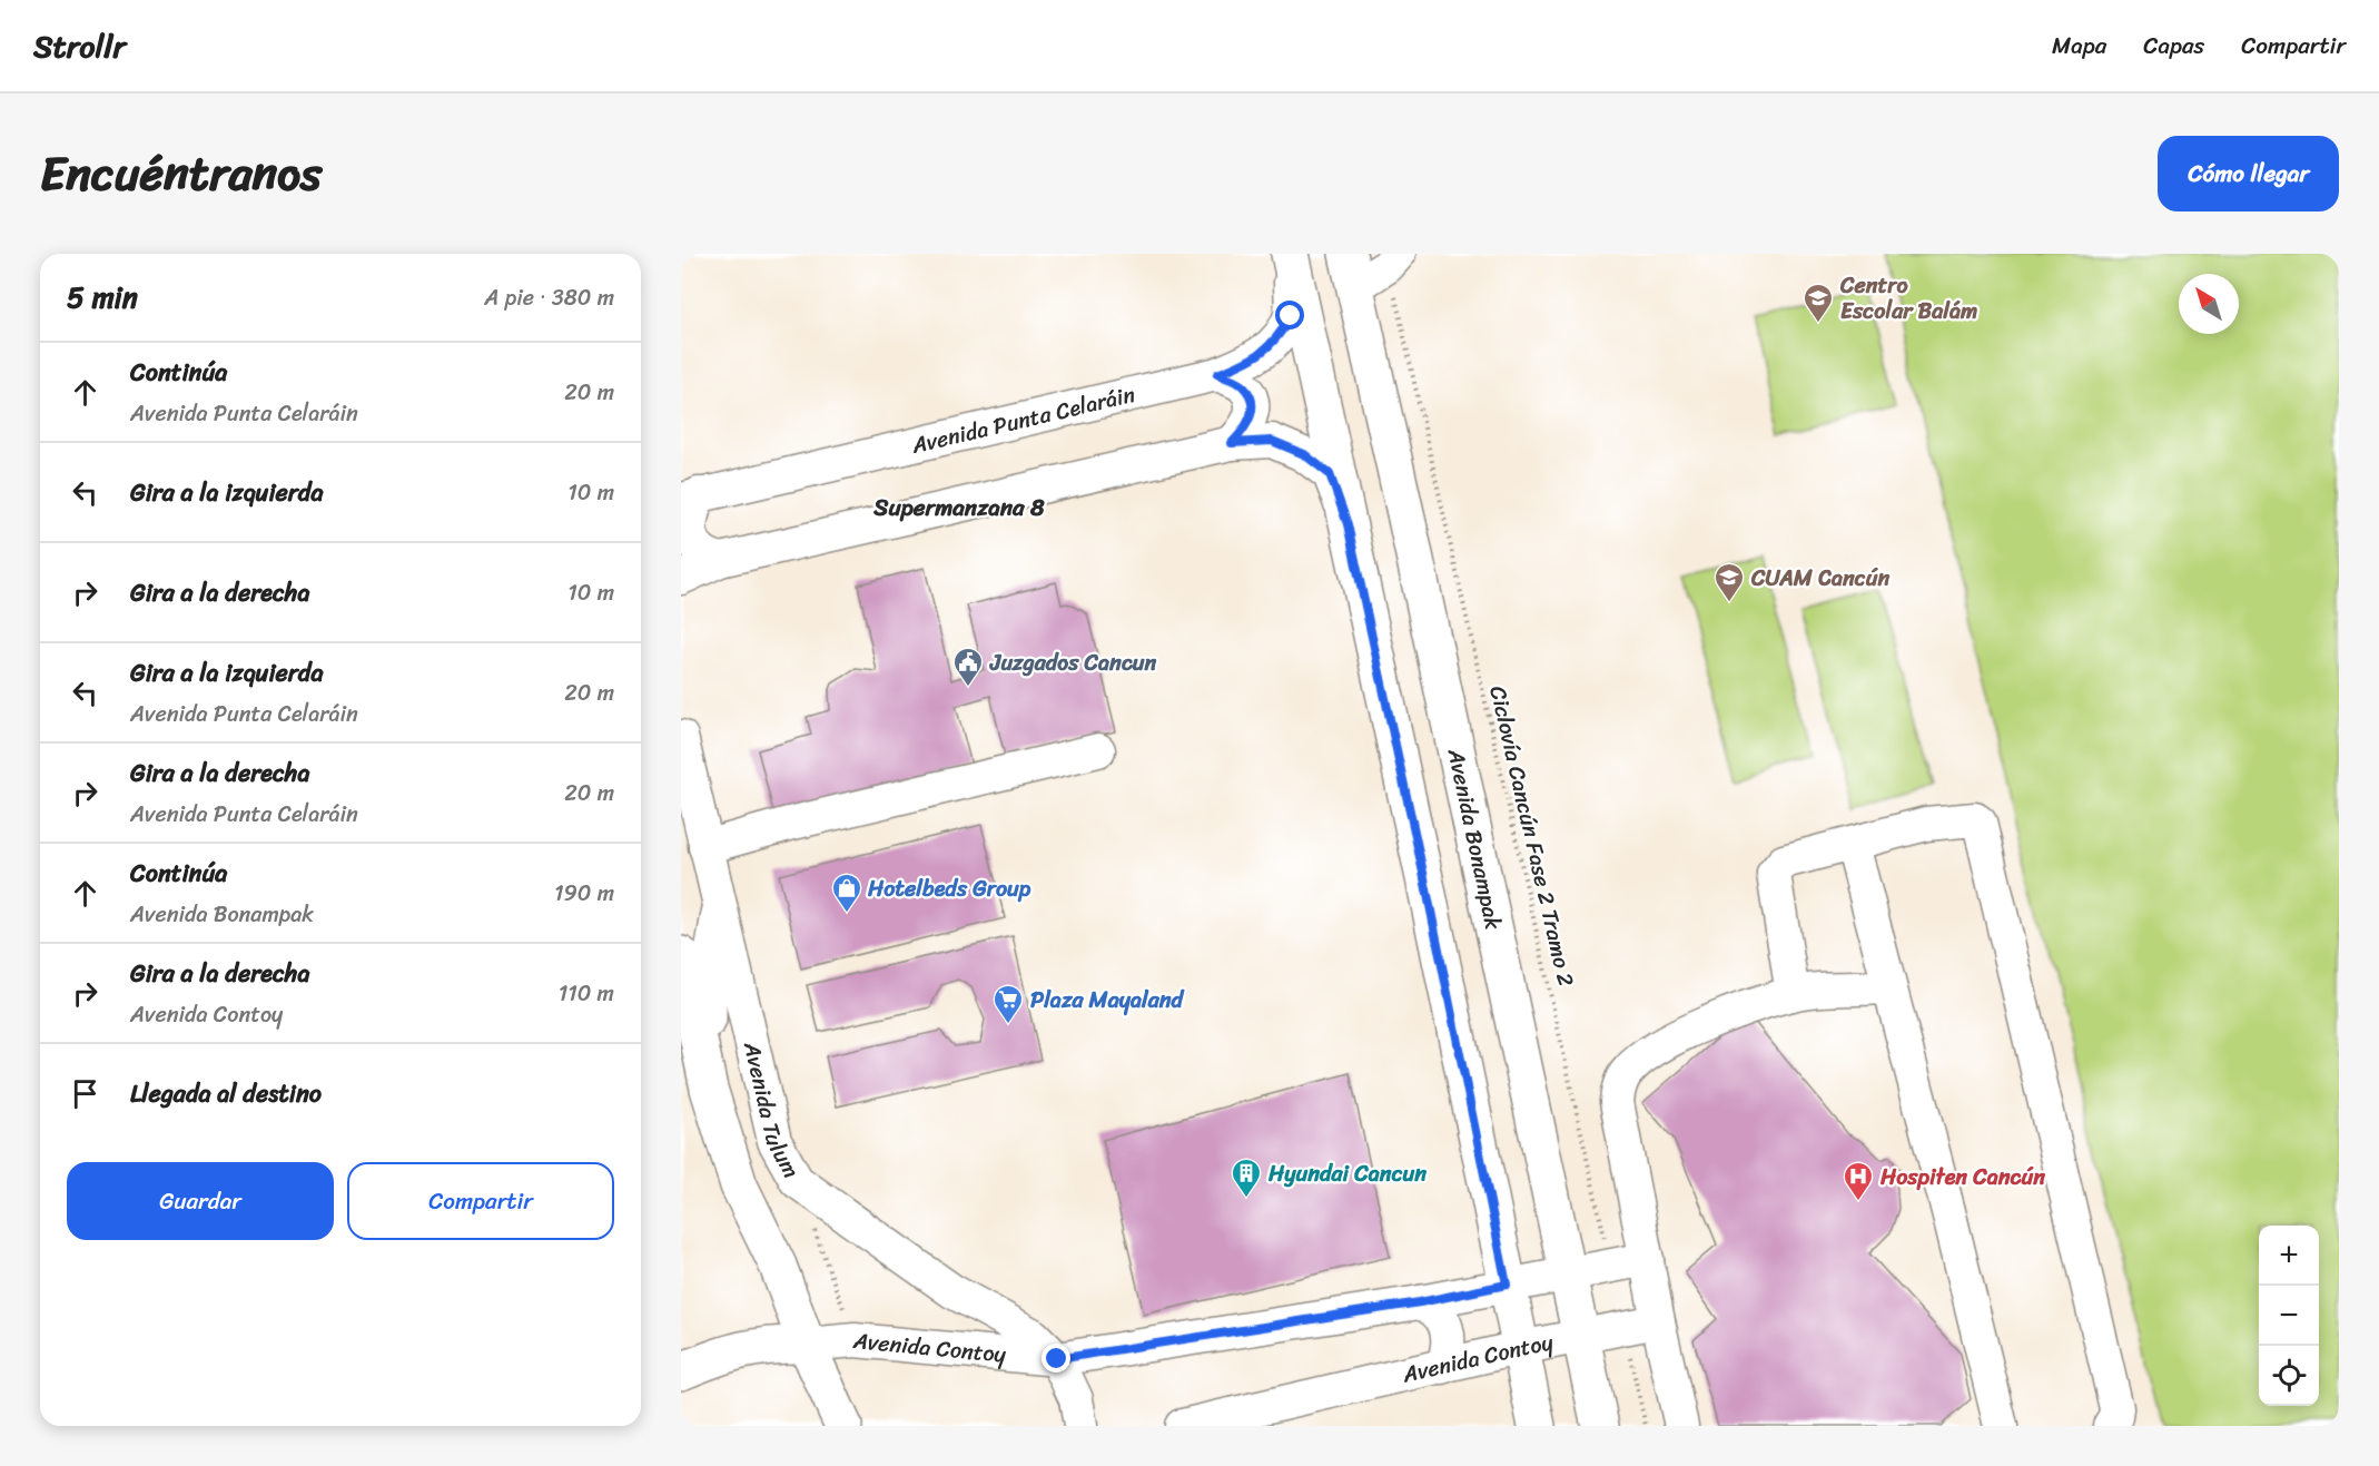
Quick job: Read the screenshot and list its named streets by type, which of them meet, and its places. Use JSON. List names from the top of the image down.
{
  "streets": {
    "main road": ["Avenida Bonampak"],
    "street": ["Avenida Punta Celaráin", "Avenida Tulum", "Avenida Contoy"],
    "path": ["Ciclovía Cancún Fase 2 Tramo 2"]
  },
  "crossings": [
    ["Ciclovía Cancún Fase 2 Tramo 2", "Avenida Contoy"],
    ["Avenida Bonampak", "Avenida Contoy"],
    ["Avenida Tulum", "Avenida Contoy"]
  ],
  "districts": ["Supermanzana 8"],
  "places": {
    "school or university": ["Centro Escolar Balám", "CUAM Cancún"],
    "public building": ["Juzgados Cancun"],
    "shop": ["Hotelbeds Group"],
    "supermarket": ["Plaza Mayaland"],
    "building": ["Hyundai Cancun"],
    "hospital": ["Hospiten Cancún"]
  },
  "north": "top left",
  "page": {
    "header": "Strollr",
    "nav": ["Mapa", "Capas", "Compartir"],
    "title": "Encuéntranos",
    "buttons": [
      "Cómo llegar",
      ["Guardar", "Compartir"]
    ],
    "heading": ["5 min", "A pie · 380 m"],
    "list": [
      ["Continúa", "Avenida Punta Celaráin", "20 m"],
      ["Gira a la izquierda", "10 m"],
      ["Gira a la derecha", "10 m"],
      ["Gira a la izquierda", "Avenida Punta Celaráin", "20 m"],
      ["Gira a la derecha", "Avenida Punta Celaráin", "20 m"],
      ["Continúa", "Avenida Bonampak", "190 m"],
      ["Gira a la derecha", "Avenida Contoy", "110 m"],
      "Llegada al destino"
    ],
    "map_buttons": ["+", "−"]
  }
}
